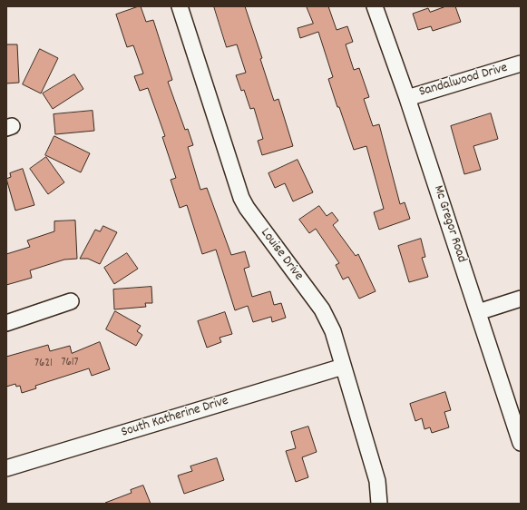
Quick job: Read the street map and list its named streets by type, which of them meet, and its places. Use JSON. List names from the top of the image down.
{
  "streets": {
    "street": [
      "Sandalwood Drive",
      "Mc Gregor Road",
      "Louise Drive",
      "South Katherine Drive"
    ]
  },
  "crossings": [
    ["Sandalwood Drive", "Mc Gregor Road"],
    ["Louise Drive", "South Katherine Drive"]
  ],
  "house_numbers": ["7617", "7621"]
}
